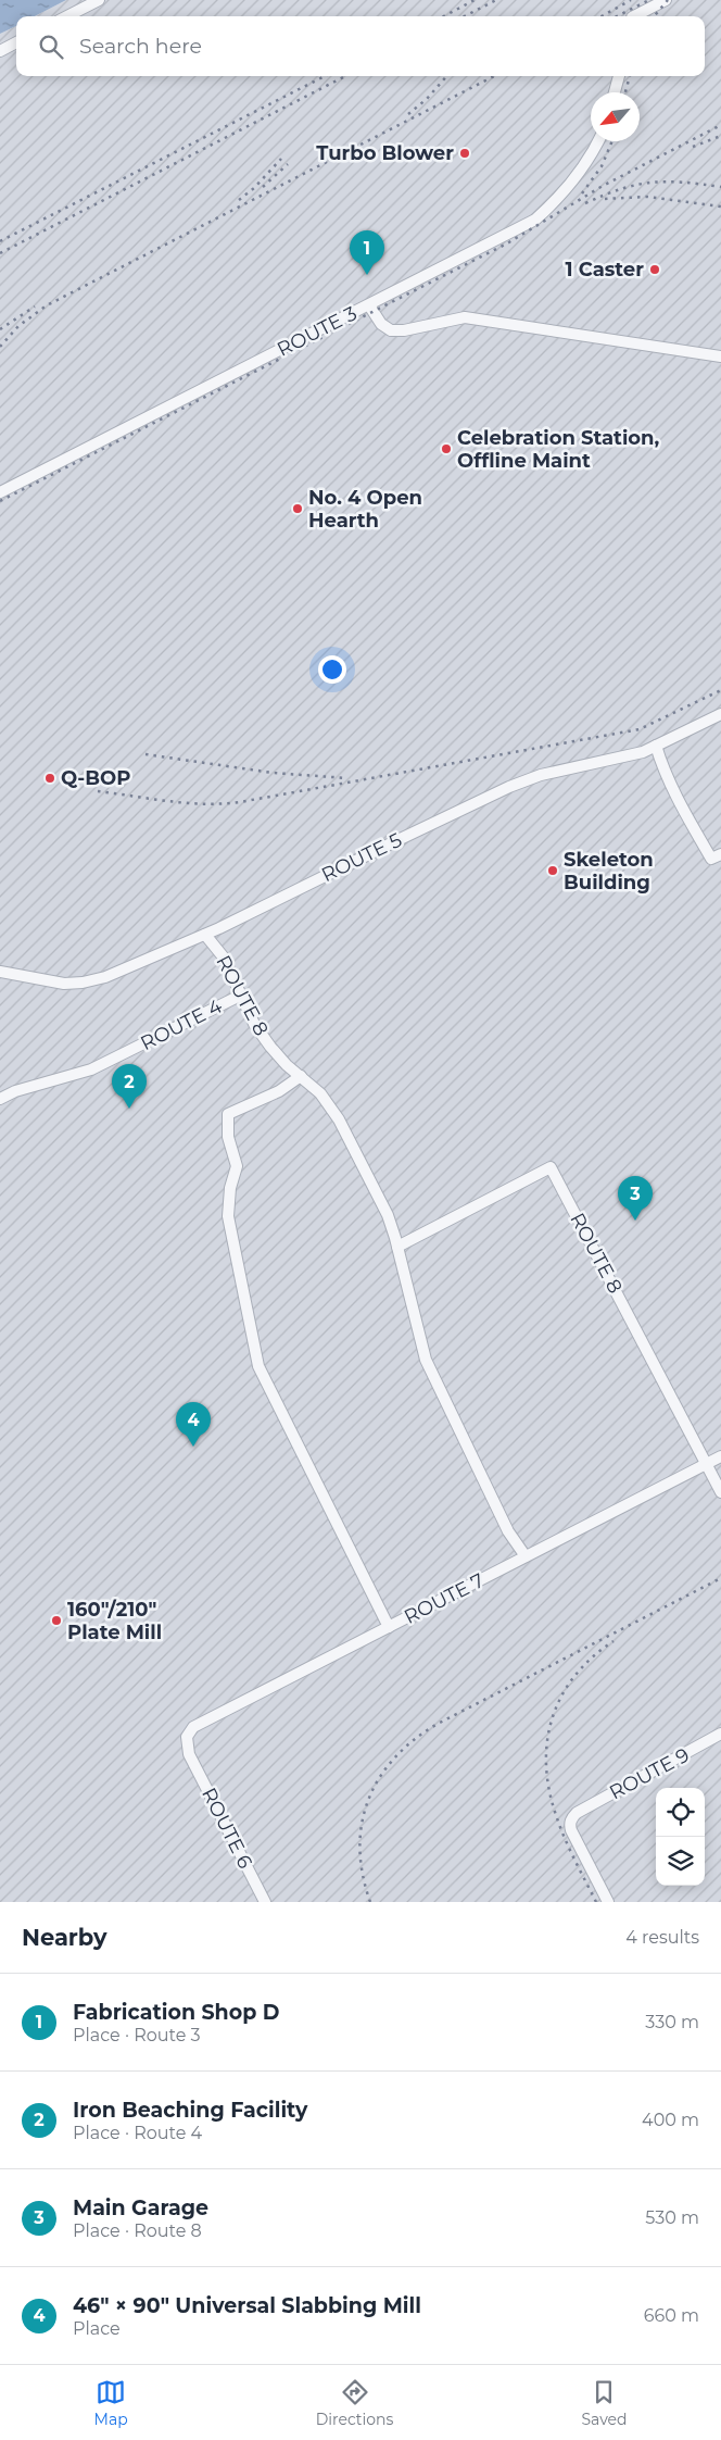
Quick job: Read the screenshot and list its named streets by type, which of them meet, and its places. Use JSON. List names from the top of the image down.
{
  "streets": {
    "street": [
      "ROUTE 3",
      "ROUTE 5",
      "ROUTE 8",
      "ROUTE 4",
      "ROUTE 7",
      "ROUTE 9",
      "ROUTE 6"
    ]
  },
  "crossings": [
    ["ROUTE 5", "ROUTE 8"],
    ["ROUTE 8", "ROUTE 4"],
    ["ROUTE 8", "ROUTE 7"],
    ["ROUTE 7", "ROUTE 6"]
  ],
  "places": [
    "Turbo Blower",
    "1 Caster",
    "Celebration Station, Offline Maint",
    "No. 4 Open Hearth",
    "Q-BOP",
    "Skeleton Building",
    "160\"/210\" Plate Mill"
  ],
  "north": "bottom left",
  "page": {
    "search": "Search here",
    "pins": [
      "1",
      "2",
      "3",
      "4"
    ],
    "heading": ["Nearby", "4 results"],
    "list": [
      {
        "mark": "1",
        "name": "Fabrication Shop D",
        "note": "Place · Route 3",
        "value": "330 m"
      },
      {
        "mark": "2",
        "name": "Iron Beaching Facility",
        "note": "Place · Route 4",
        "value": "400 m"
      },
      {
        "mark": "3",
        "name": "Main Garage",
        "note": "Place · Route 8",
        "value": "530 m"
      },
      {
        "mark": "4",
        "name": "46\" × 90\" Universal Slabbing Mill",
        "note": "Place",
        "value": "660 m"
      }
    ],
    "nav": ["Map", "Directions", "Saved"]
  }
}
